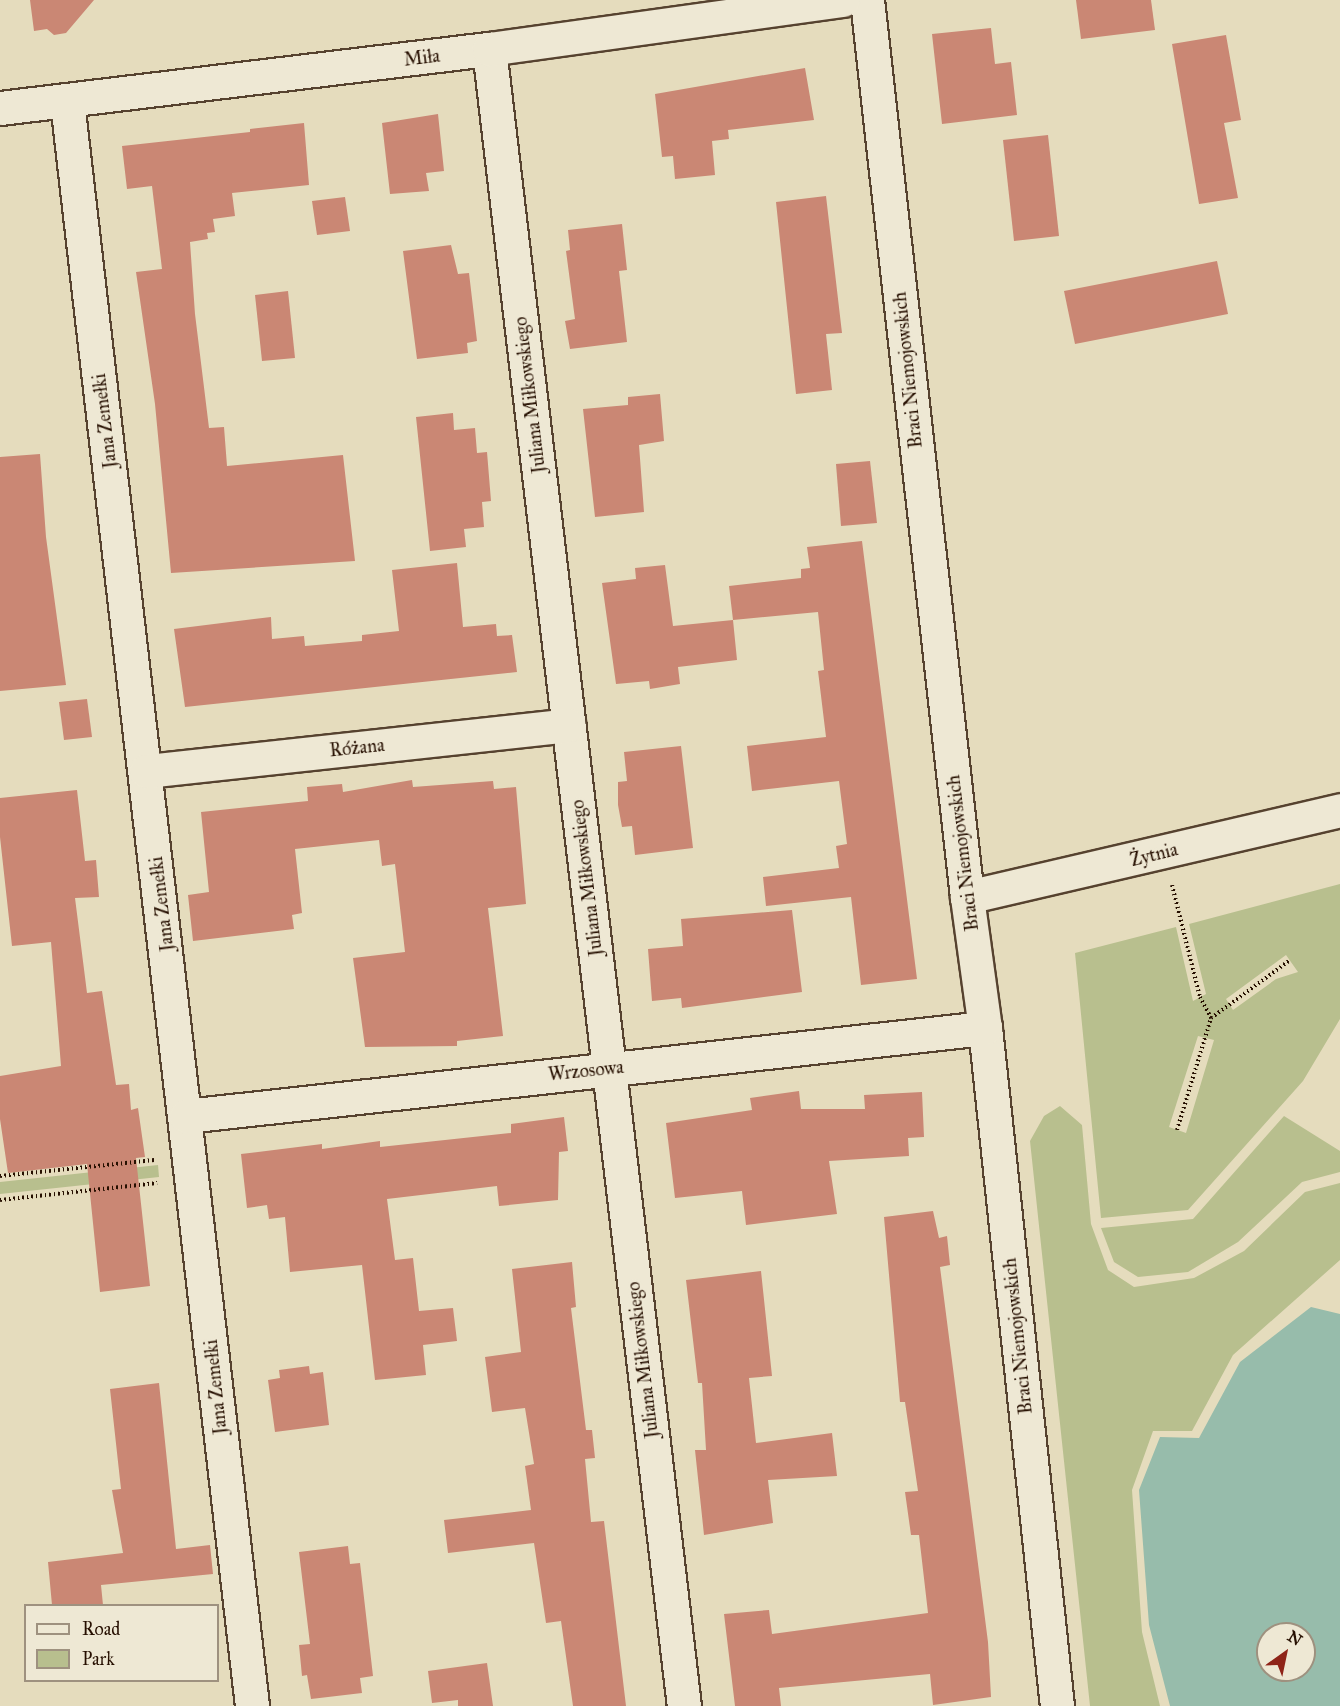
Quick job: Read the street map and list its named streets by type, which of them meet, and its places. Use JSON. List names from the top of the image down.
{
  "streets": {
    "street": [
      "Miła",
      "Braci Niemojowskich",
      "Juliana Miłkowskiego",
      "Jana Zemełki",
      "Różana",
      "Żytnia",
      "Wrzosowa"
    ]
  },
  "crossings": [
    ["Miła", "Juliana Miłkowskiego"],
    ["Miła", "Jana Zemełki"],
    ["Braci Niemojowskich", "Żytnia"],
    ["Braci Niemojowskich", "Wrzosowa"],
    ["Juliana Miłkowskiego", "Różana"],
    ["Juliana Miłkowskiego", "Wrzosowa"],
    ["Jana Zemełki", "Różana"],
    ["Jana Zemełki", "Wrzosowa"]
  ],
  "legend": ["Road", "Park"],
  "north": "top right"
}
